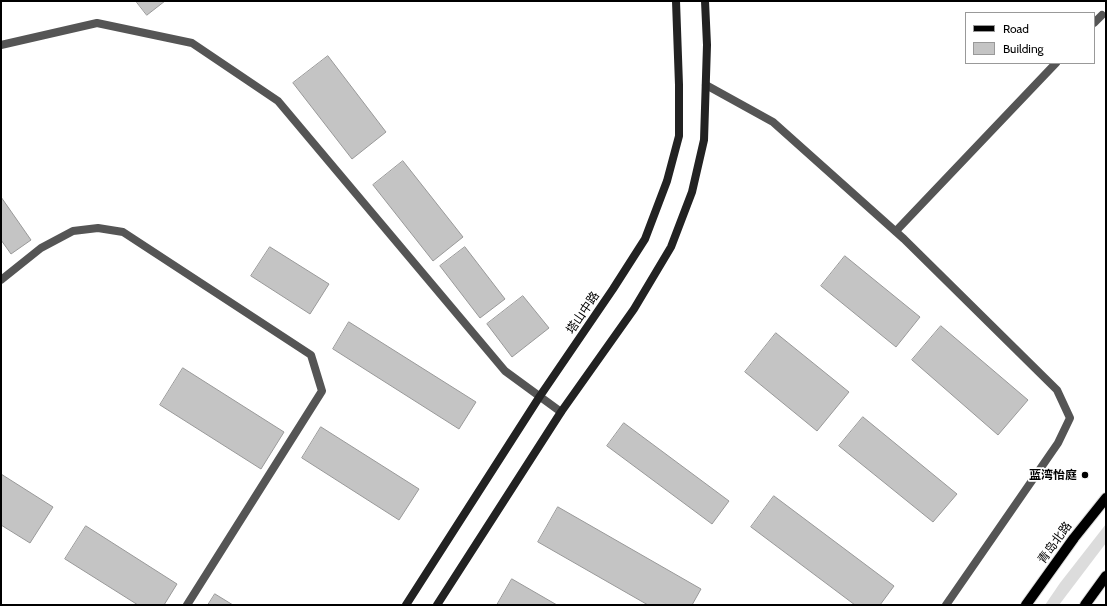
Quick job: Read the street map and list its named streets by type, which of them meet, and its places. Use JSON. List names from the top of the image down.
{
  "streets": {
    "main road": ["塔山中路", "青岛北路"]
  },
  "places": ["蓝湾怡庭"],
  "legend": ["Road", "Building"]
}
